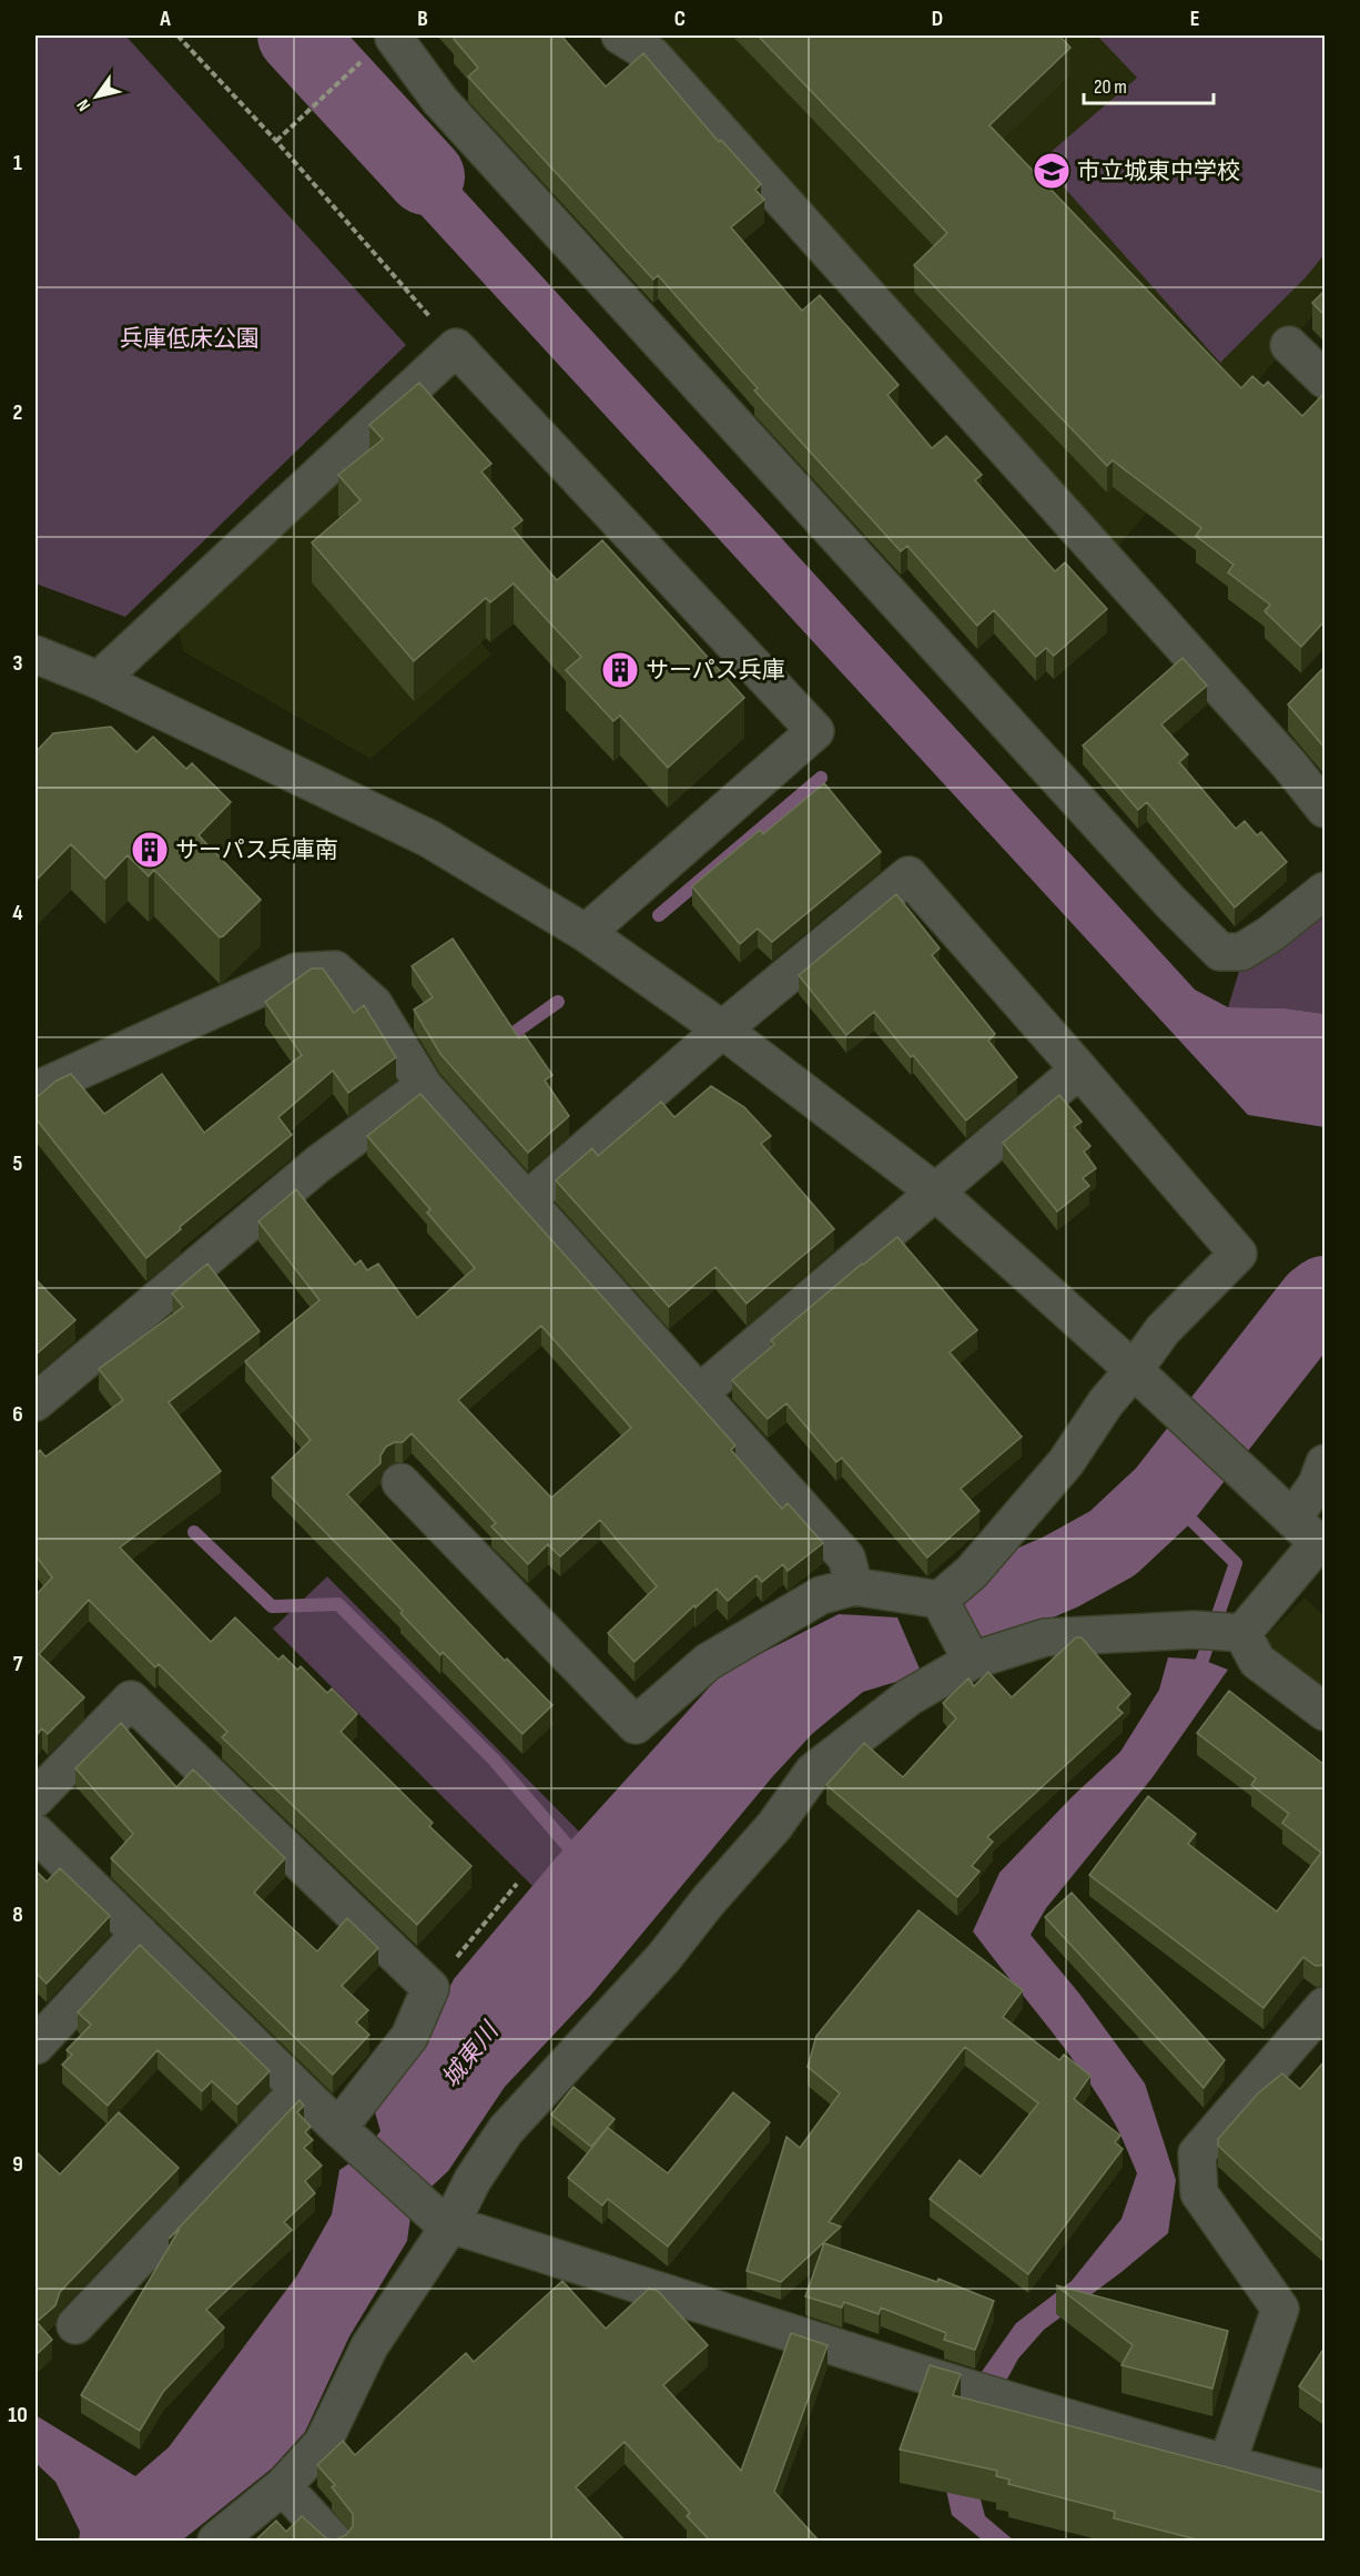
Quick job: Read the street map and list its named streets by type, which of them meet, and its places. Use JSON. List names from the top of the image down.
{
  "water": ["城東川"],
  "parks": ["兵庫低床公園"],
  "places": {
    "school or university": ["市立城東中学校"],
    "building": ["サーパス兵庫", "サーパス兵庫南"]
  },
  "scale_bar": "20 m",
  "north": "bottom left",
  "grid": {
    "columns": [
      "A",
      "B",
      "C",
      "D",
      "E"
    ],
    "rows": [
      "1",
      "2",
      "3",
      "4",
      "5",
      "6",
      "7",
      "8",
      "9",
      "10"
    ]
  }
}
